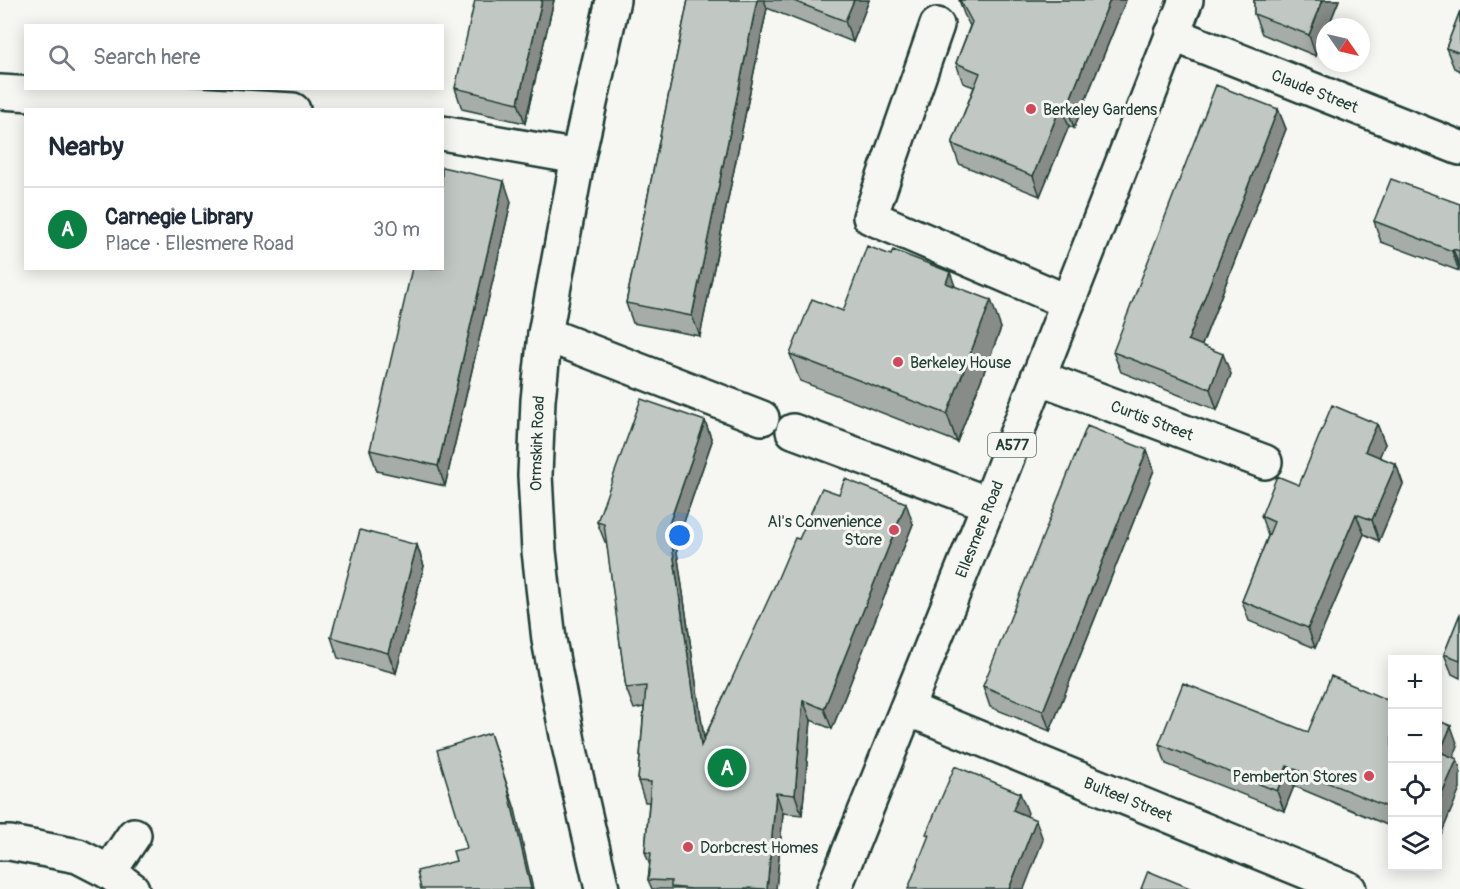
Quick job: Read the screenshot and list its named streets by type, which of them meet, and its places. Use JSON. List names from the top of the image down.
{
  "streets": {
    "main road": [
      "Claude Street",
      "Curtis Street",
      "Ormskirk Road",
      "A577",
      "Ellesmere Road",
      "Bulteel Street"
    ]
  },
  "crossings": [
    ["Claude Street", "Ellesmere Road"],
    ["Curtis Street", "Ellesmere Road"],
    ["Ellesmere Road", "Bulteel Street"]
  ],
  "places": [
    "Berkeley Gardens",
    "Berkeley House",
    "Al's Convenience Store",
    "Pemberton Stores",
    "Dorbcrest Homes"
  ],
  "north": "bottom right",
  "page": {
    "search": "Search here",
    "heading": "Nearby",
    "list": [
      {
        "mark": "A",
        "name": "Carnegie Library",
        "note": "Place · Ellesmere Road",
        "value": "30 m"
      }
    ],
    "map_buttons": ["+", "−"],
    "pins": "A"
  }
}
